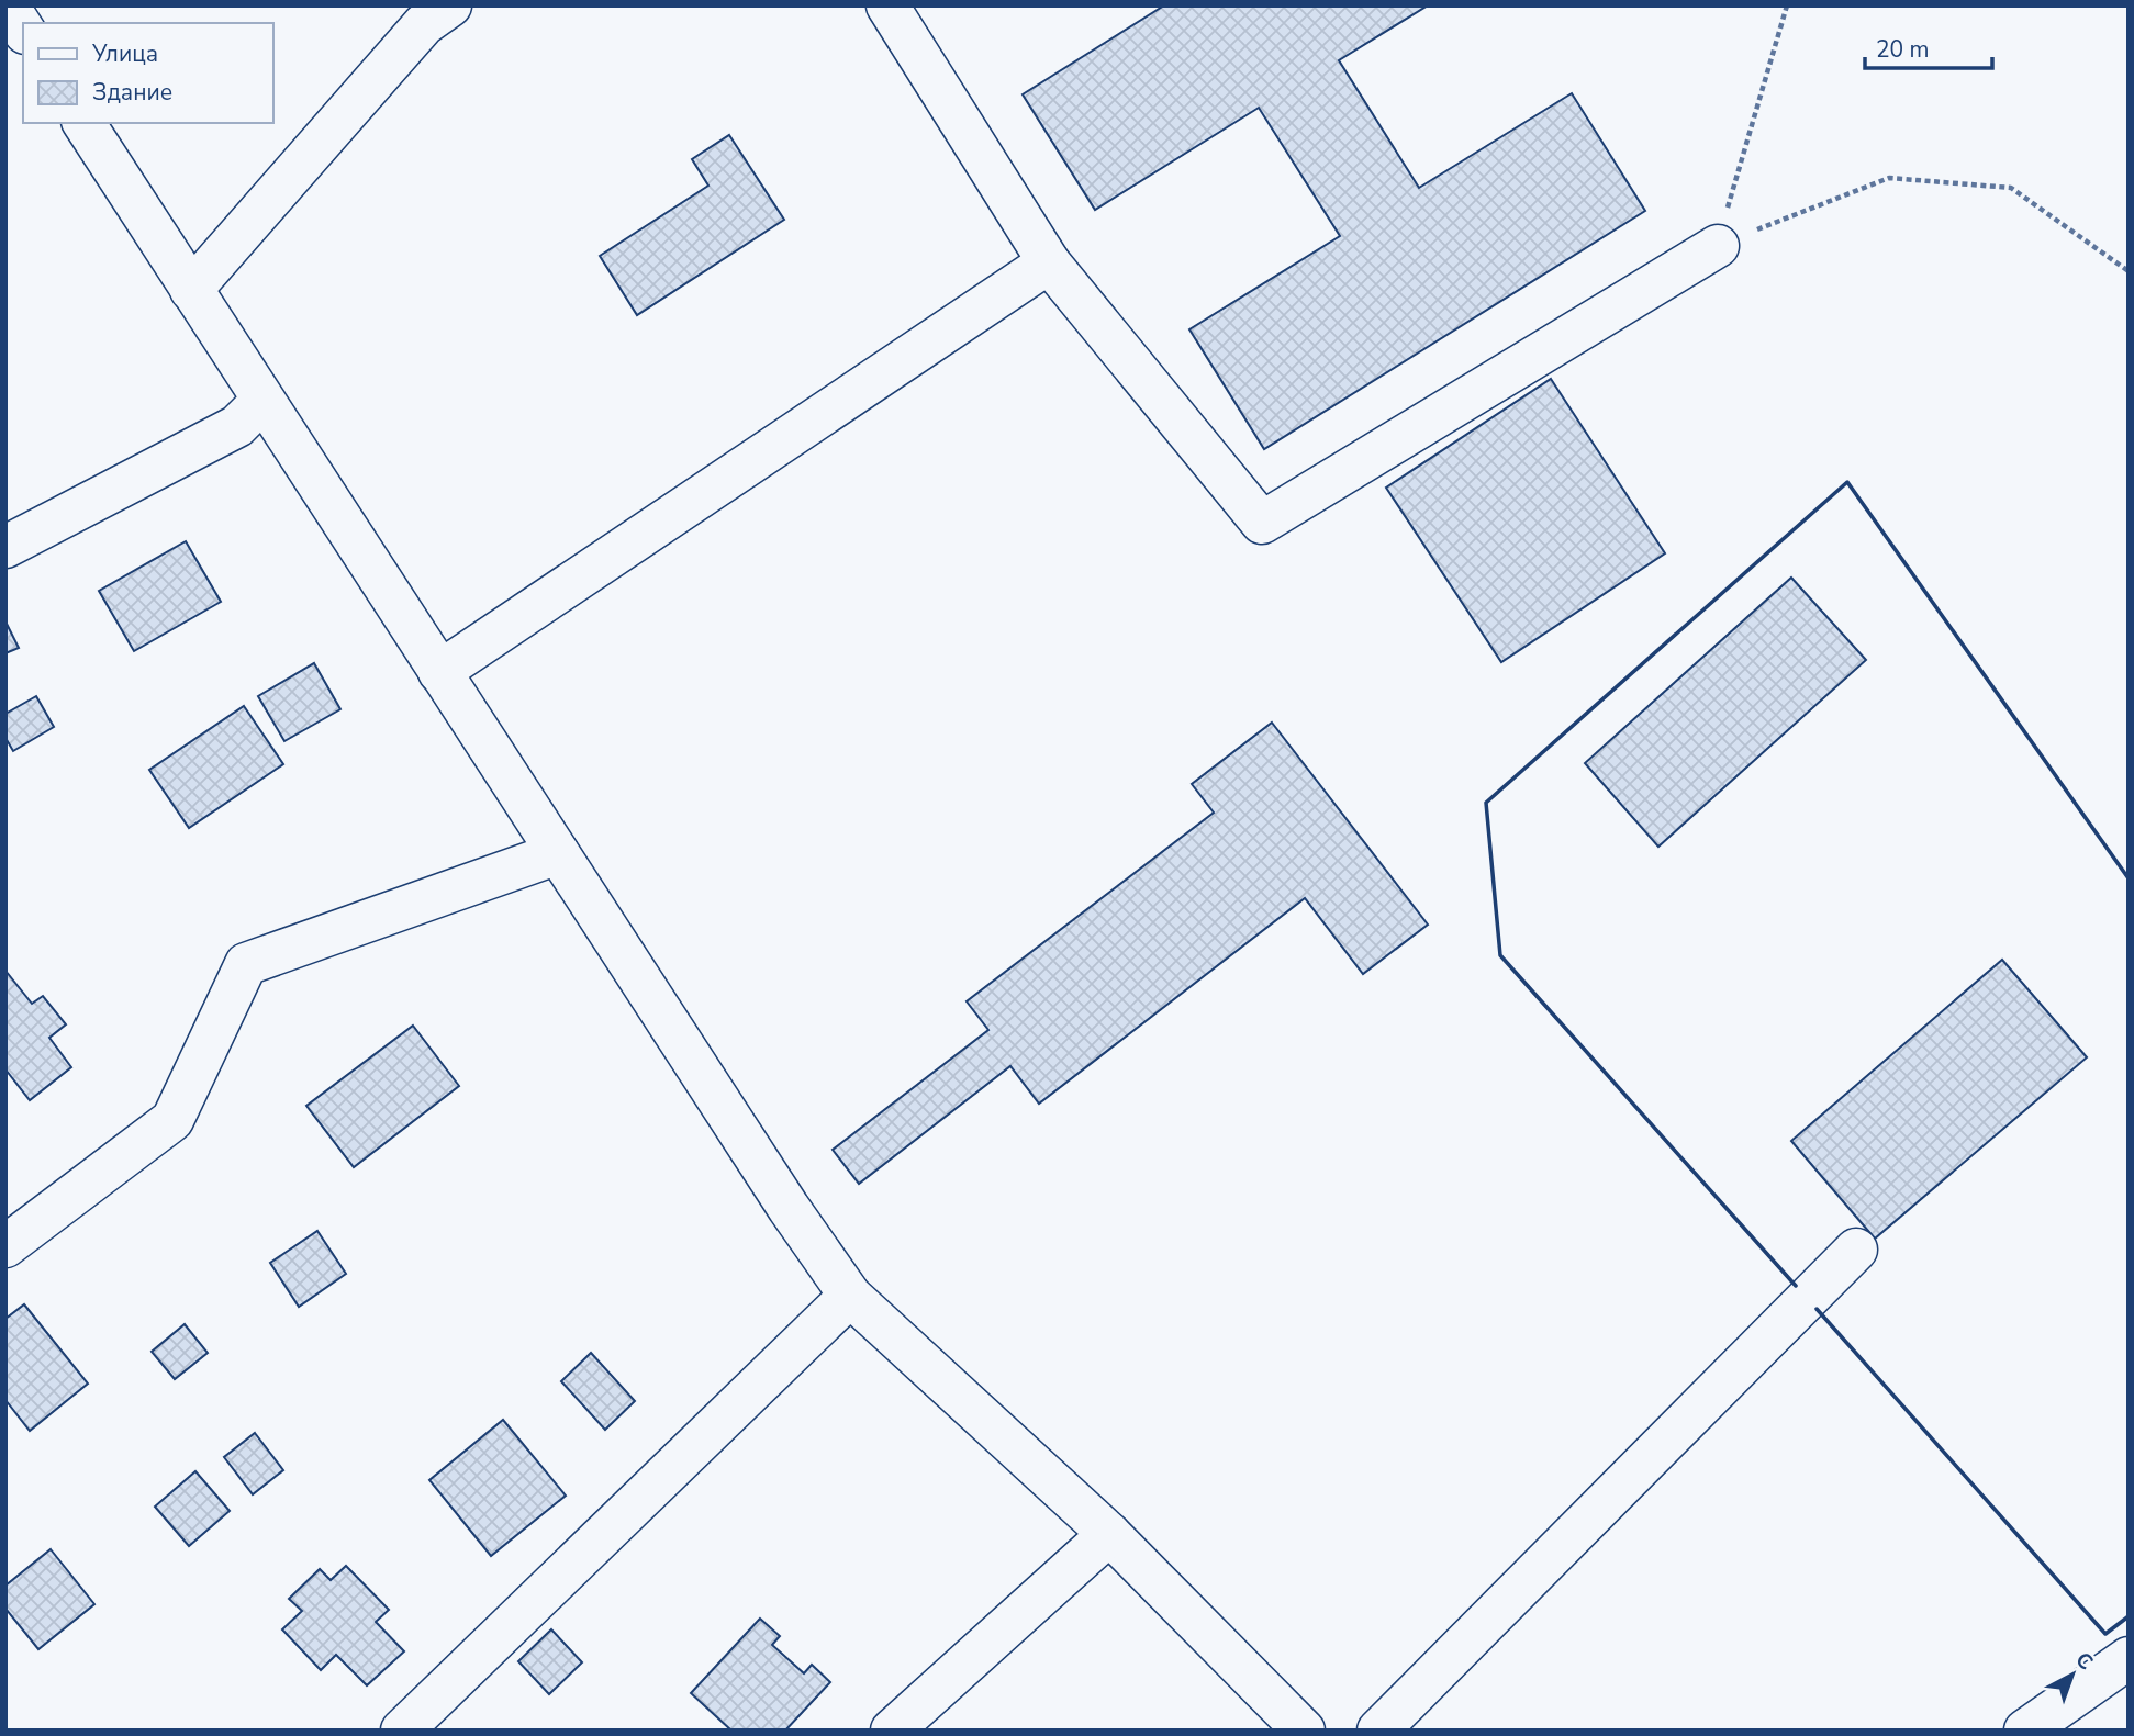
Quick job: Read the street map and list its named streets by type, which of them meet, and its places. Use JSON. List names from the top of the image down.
{
  "legend": ["Улица", "Здание"],
  "scale_bar": "20 m",
  "north": "top right"
}
